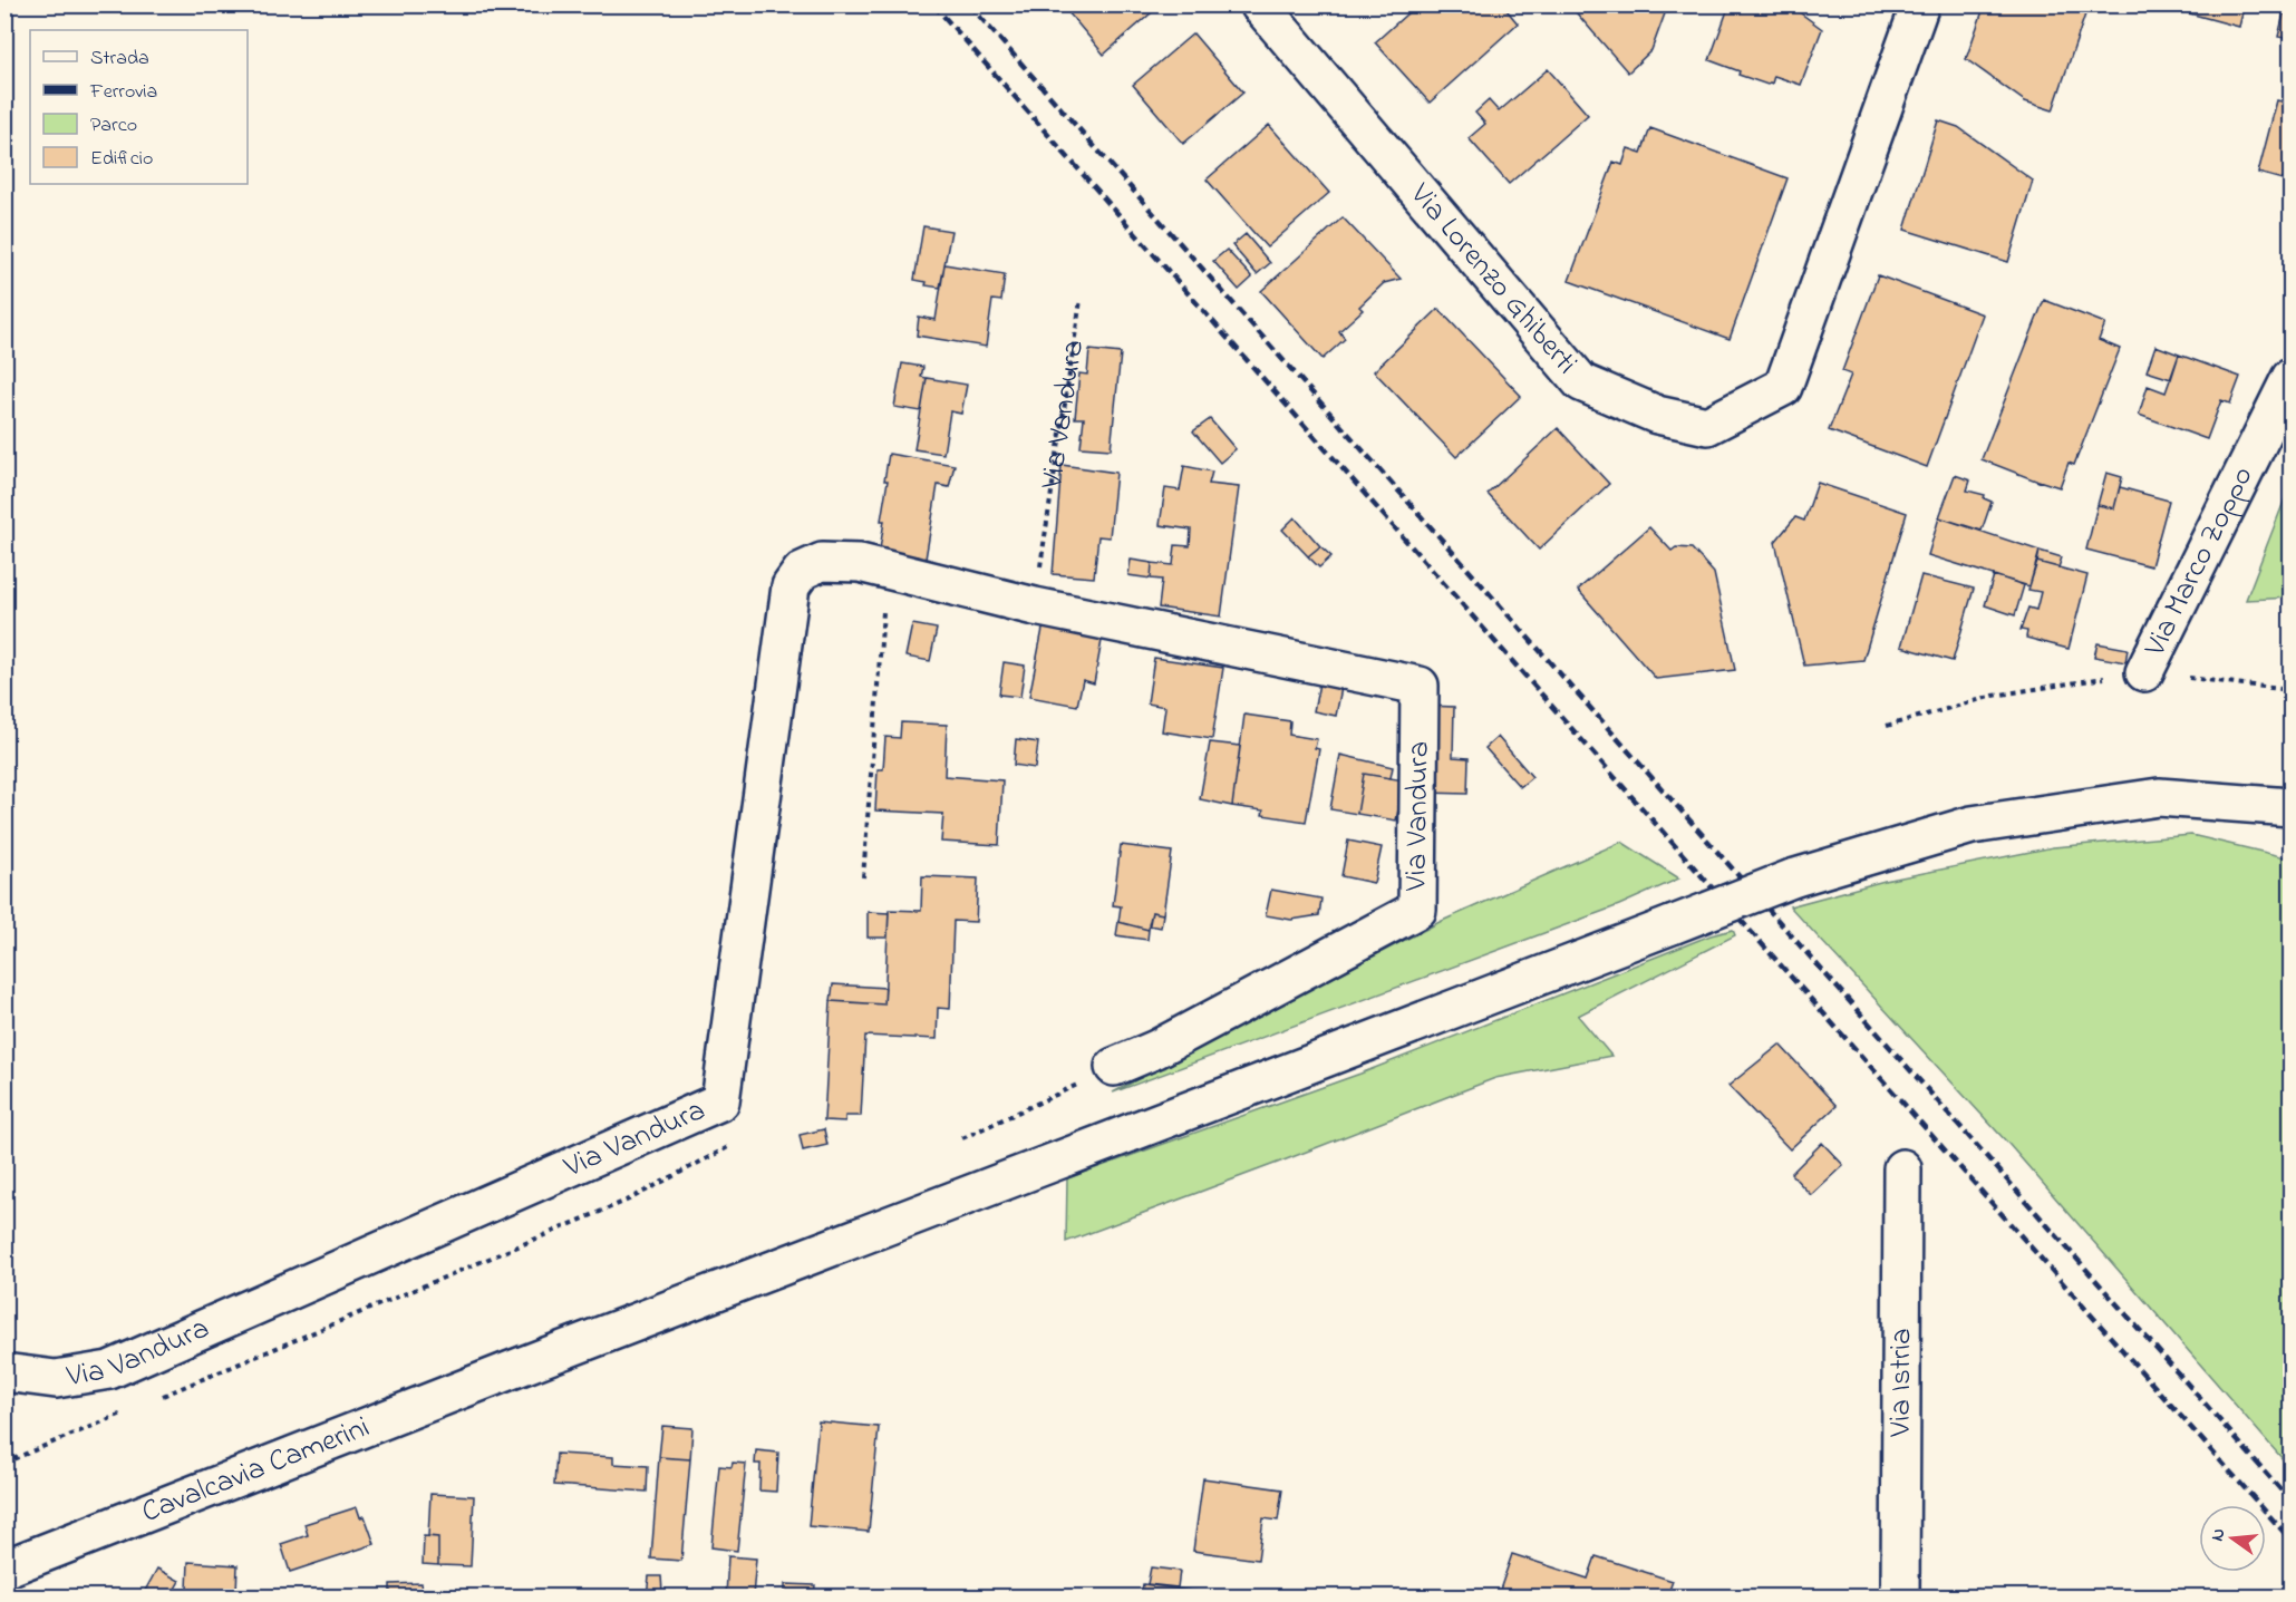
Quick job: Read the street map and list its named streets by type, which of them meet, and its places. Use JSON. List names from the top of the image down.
{
  "streets": {
    "street": [
      "Via Lorenzo Ghiberti",
      "Via Vandura",
      "Via Marco Zoppo",
      "Via Istria",
      "Cavalcavia Camerini"
    ]
  },
  "legend": [
    "Strada",
    "Ferrovia",
    "Parco",
    "Edificio"
  ],
  "north": "left"
}
